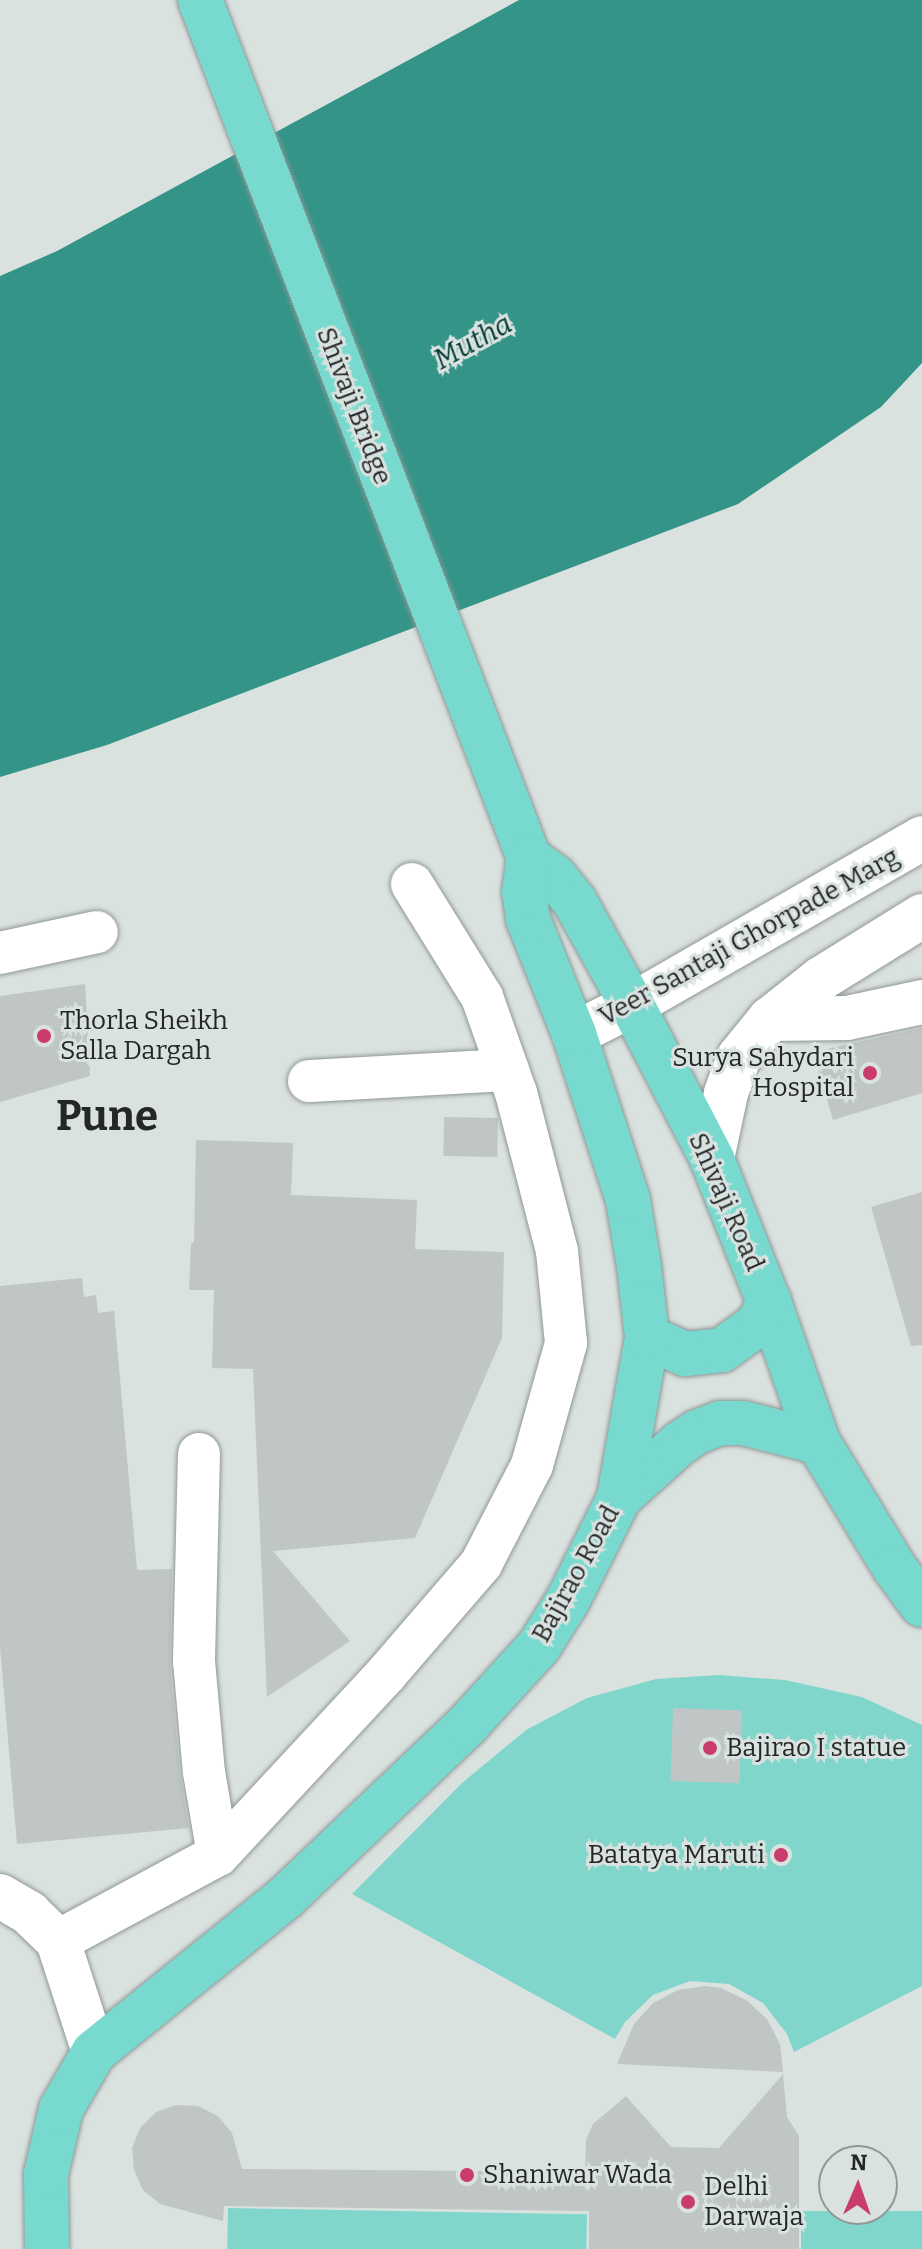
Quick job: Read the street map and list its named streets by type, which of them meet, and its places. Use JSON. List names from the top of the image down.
{
  "streets": {
    "highway": ["Shivaji Bridge", "Shivaji Road", "Bajirao Road"],
    "main road": ["Veer Santaji Ghorpade Marg"]
  },
  "crossings": [
    ["Shivaji Bridge", "Shivaji Road"],
    ["Veer Santaji Ghorpade Marg", "Shivaji Road"],
    ["Veer Santaji Ghorpade Marg", "Bajirao Road"],
    ["Shivaji Road", "Bajirao Road"]
  ],
  "districts": ["Pune"],
  "water": ["Mutha"],
  "places": [
    "Thorla Sheikh Salla Dargah",
    "Surya Sahydari Hospital",
    "Bajirao I statue",
    "Batatya Maruti",
    "Shaniwar Wada",
    "Delhi Darwaja"
  ],
  "north": "top"
}
